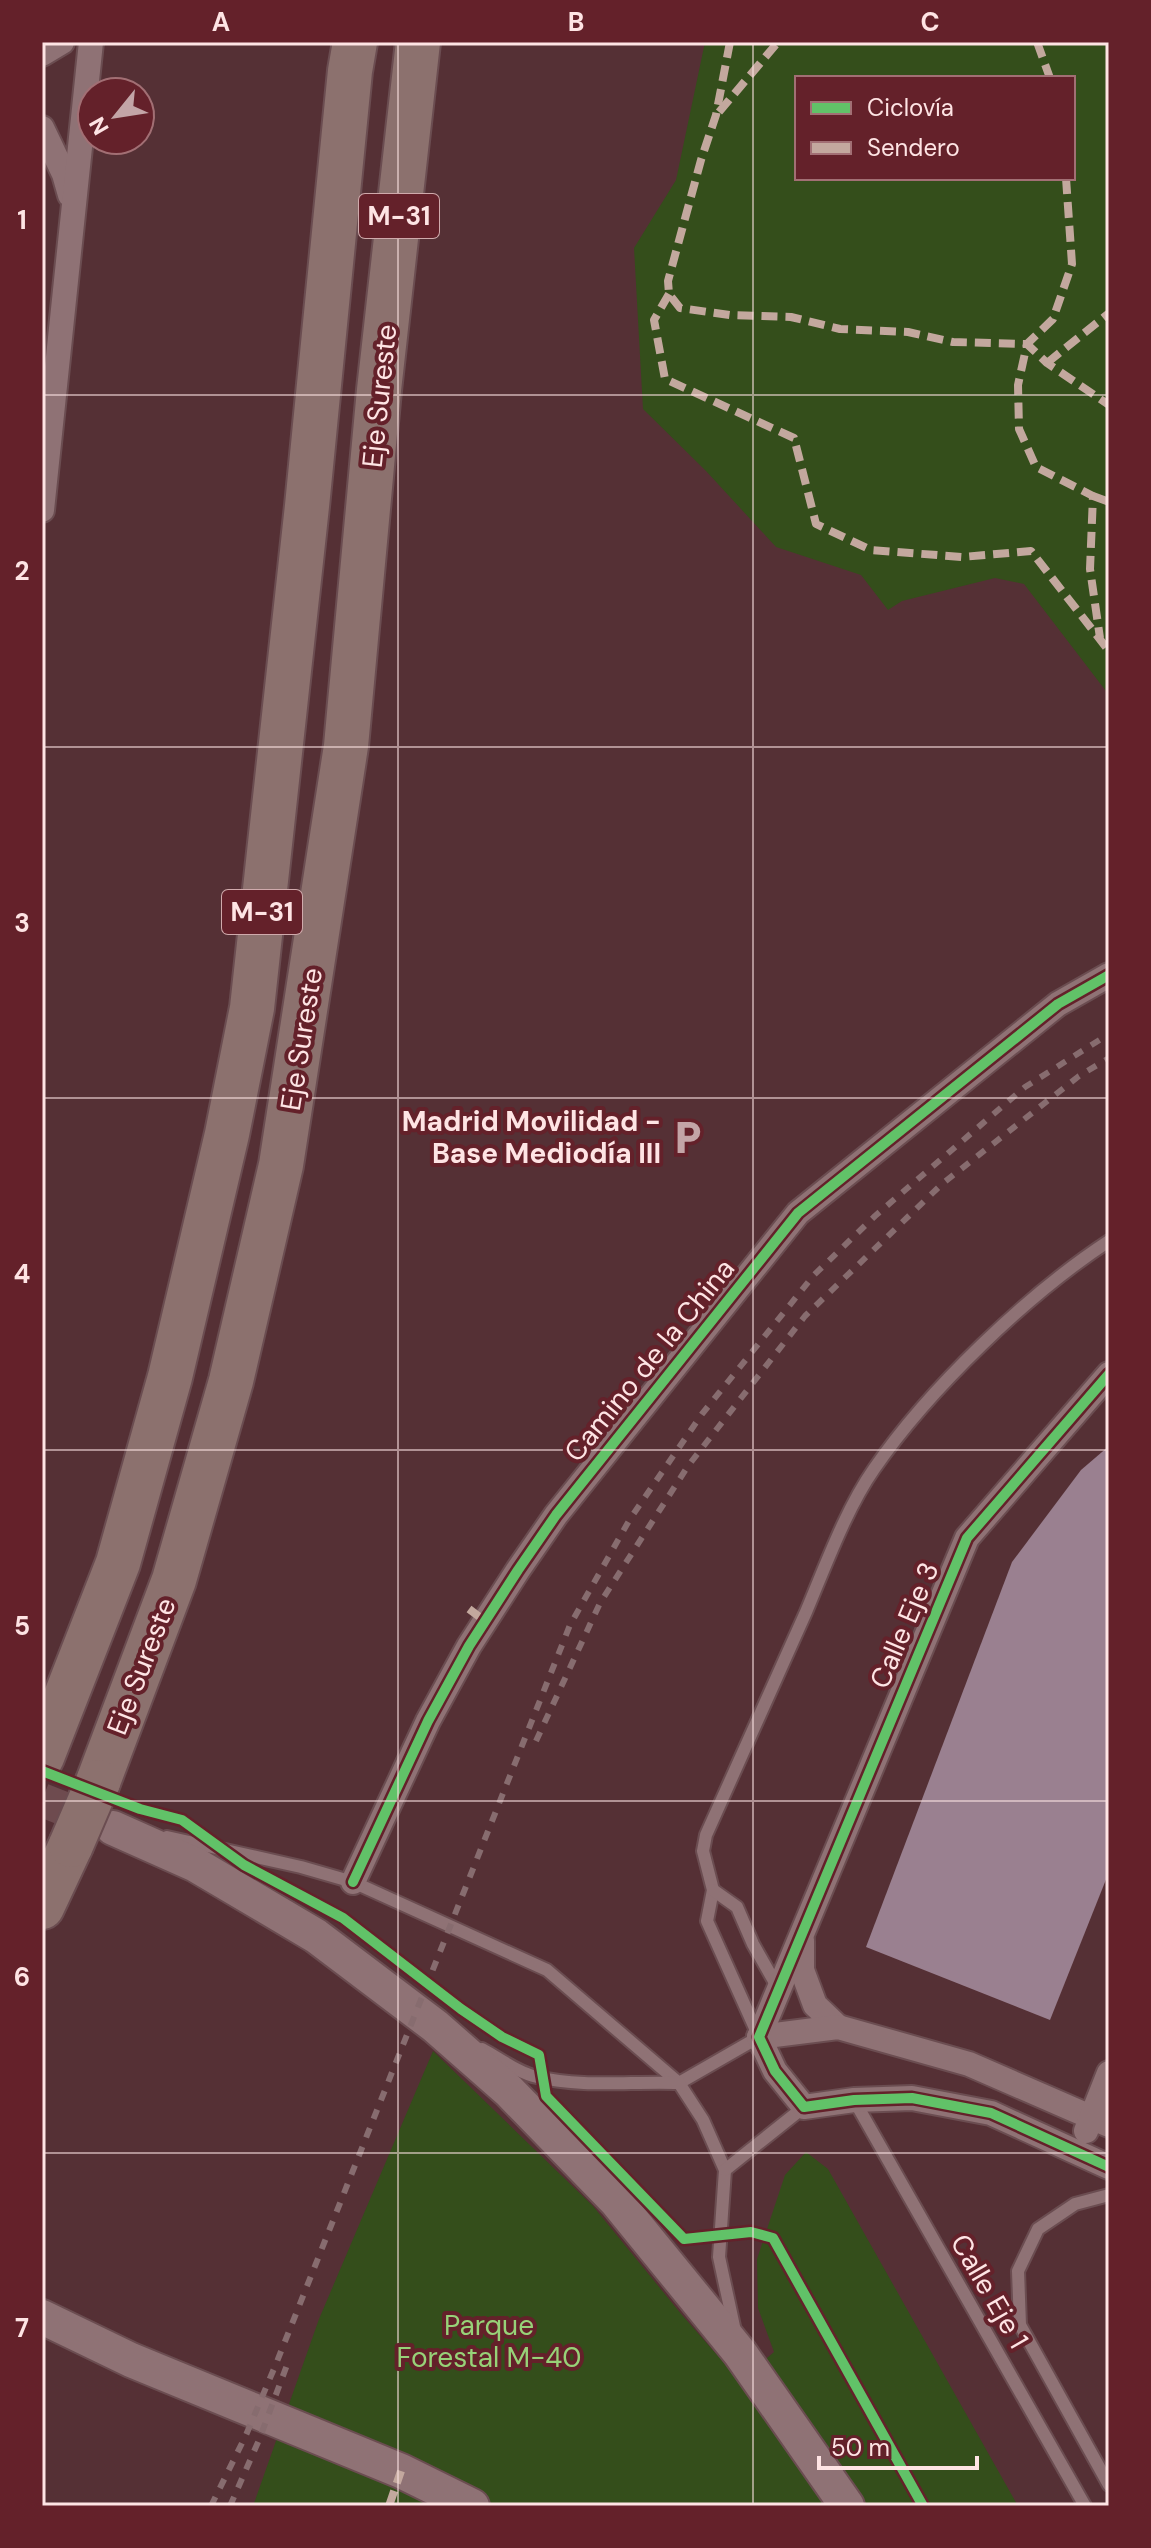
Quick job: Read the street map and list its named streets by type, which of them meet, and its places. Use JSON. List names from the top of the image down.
{
  "streets": {
    "highway": ["M-31", "Eje Sureste"],
    "street": ["Camino de la China", "Calle Eje 3"],
    "lane": ["Calle Eje 1"]
  },
  "parks": ["Parque Forestal M-40"],
  "places": {
    "parking": ["Madrid Movilidad - Base Mediodía III"]
  },
  "legend": ["Ciclovía", "Sendero"],
  "scale_bar": "50 m",
  "north": "bottom left",
  "grid": {
    "columns": ["A", "B", "C"],
    "rows": [
      "1",
      "2",
      "3",
      "4",
      "5",
      "6",
      "7"
    ]
  }
}
